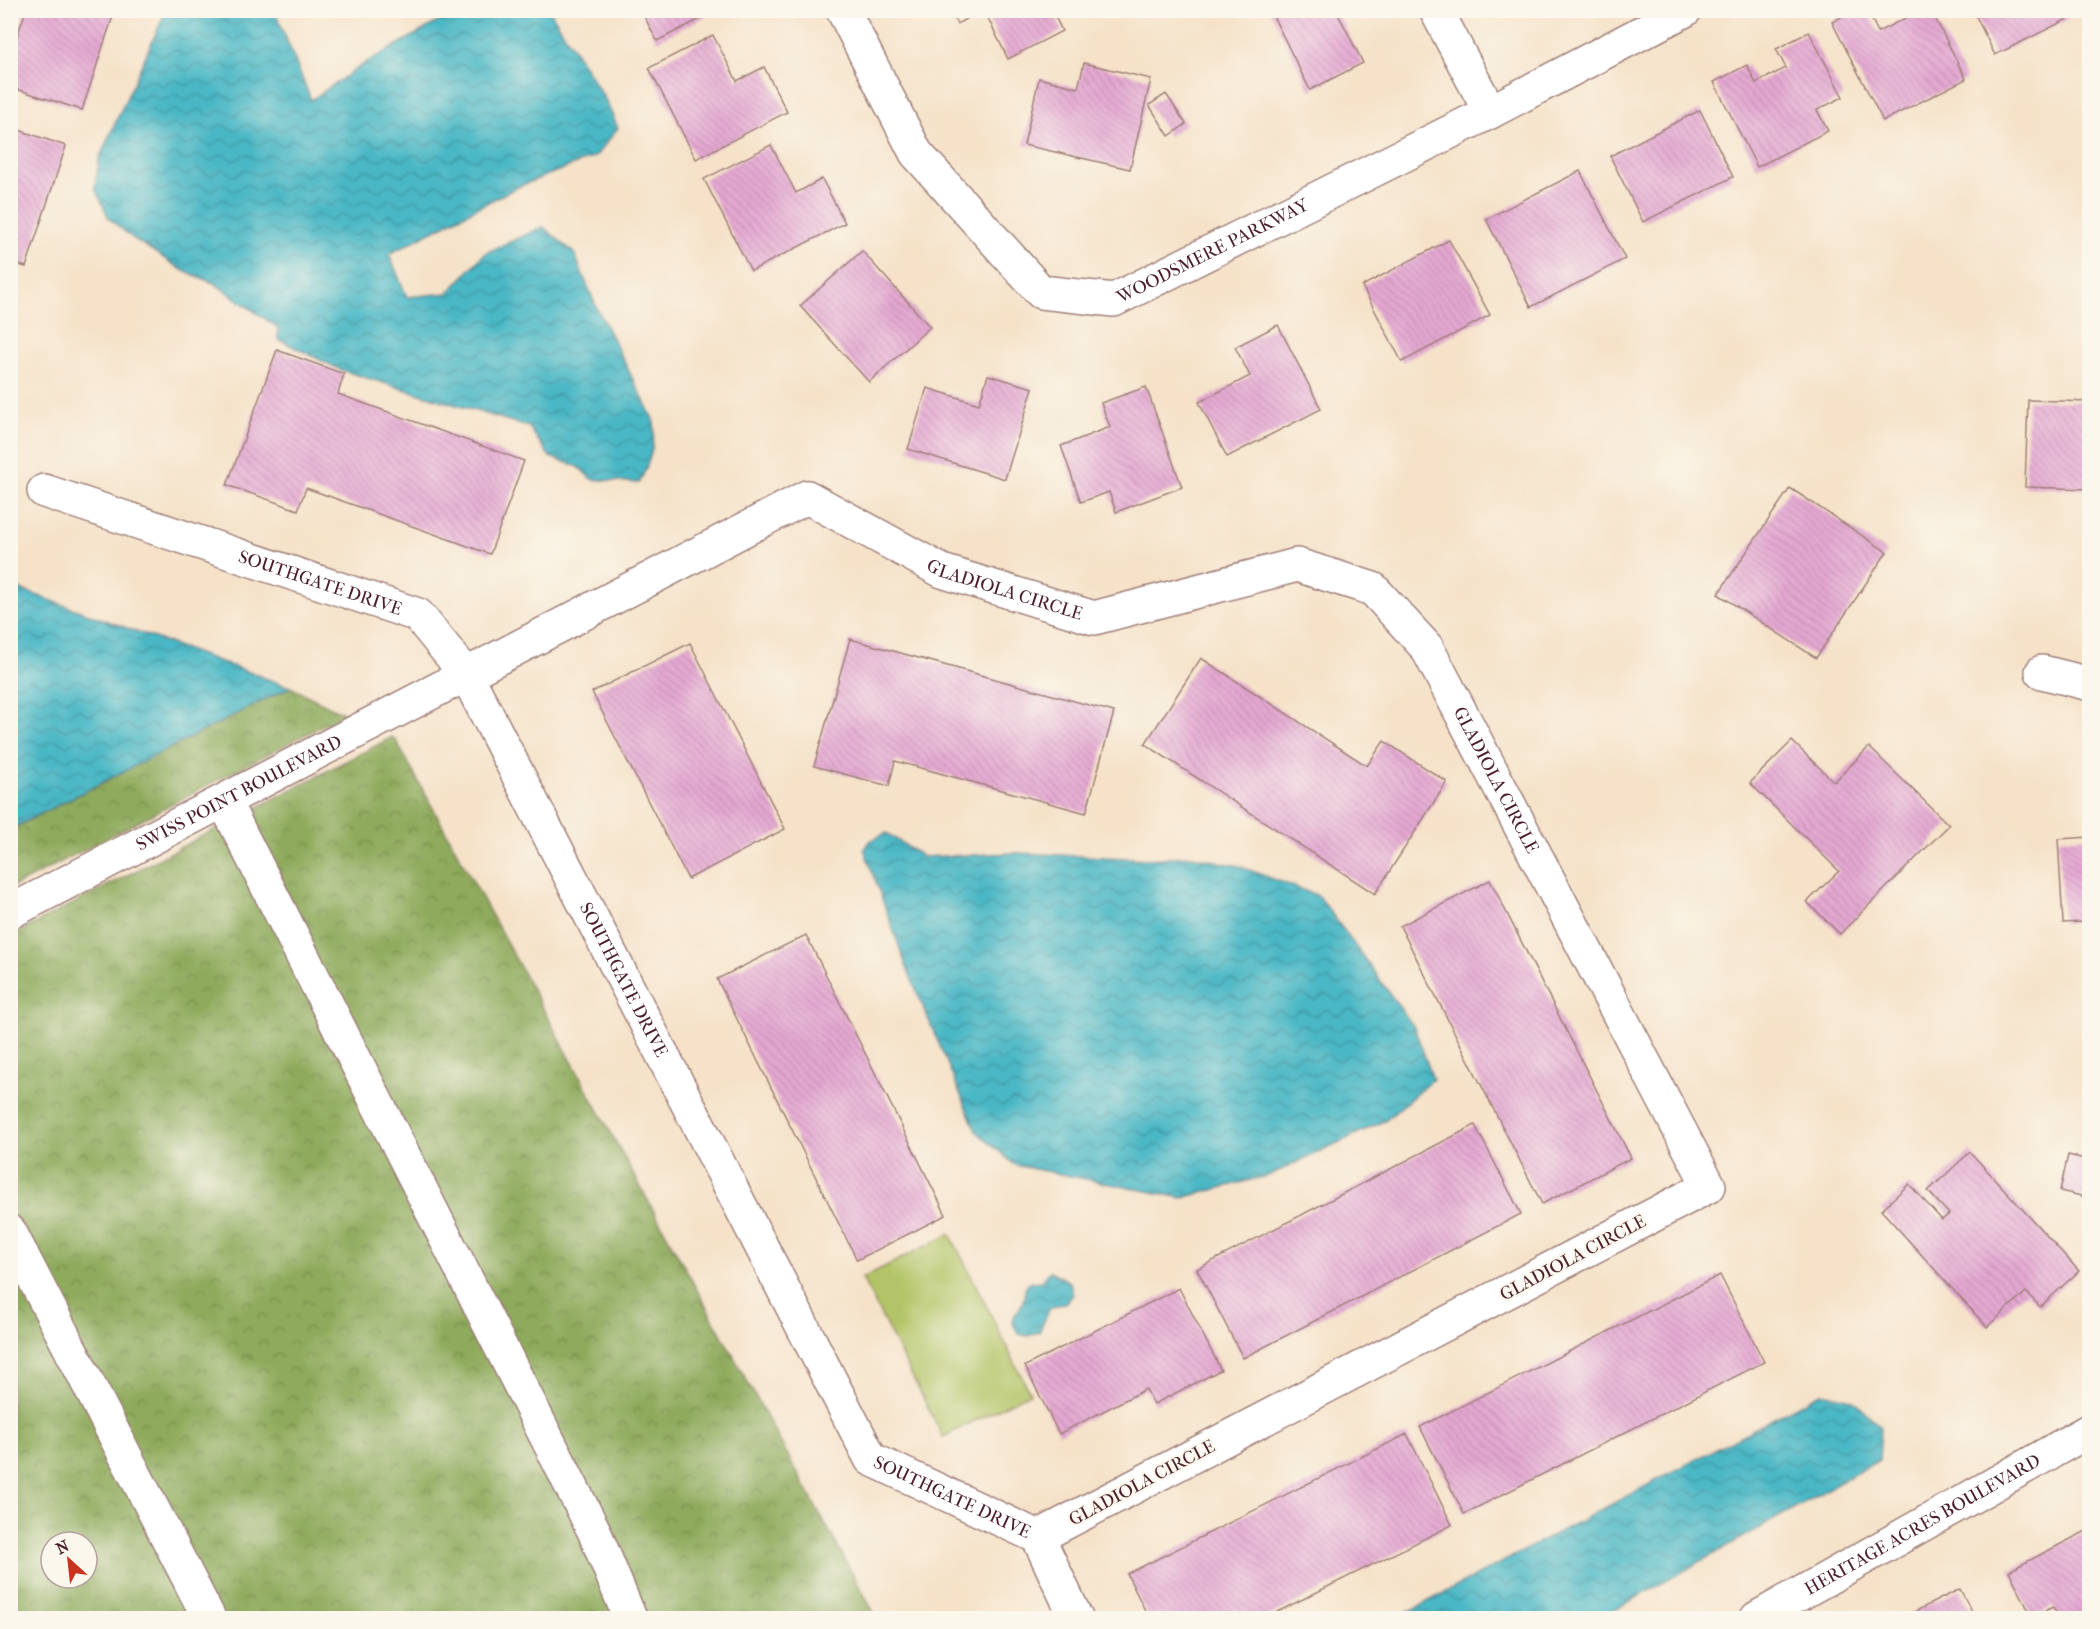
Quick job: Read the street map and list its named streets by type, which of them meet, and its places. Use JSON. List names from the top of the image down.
{
  "streets": {
    "street": [
      "WOODSMERE PARKWAY",
      "SOUTHGATE DRIVE",
      "GLADIOLA CIRCLE",
      "SWISS POINT BOULEVARD",
      "HERITAGE ACRES BOULEVARD"
    ]
  },
  "crossings": [
    ["SOUTHGATE DRIVE", "GLADIOLA CIRCLE"],
    ["SOUTHGATE DRIVE", "SWISS POINT BOULEVARD"],
    ["GLADIOLA CIRCLE", "SWISS POINT BOULEVARD"]
  ],
  "north": "top left"
}
